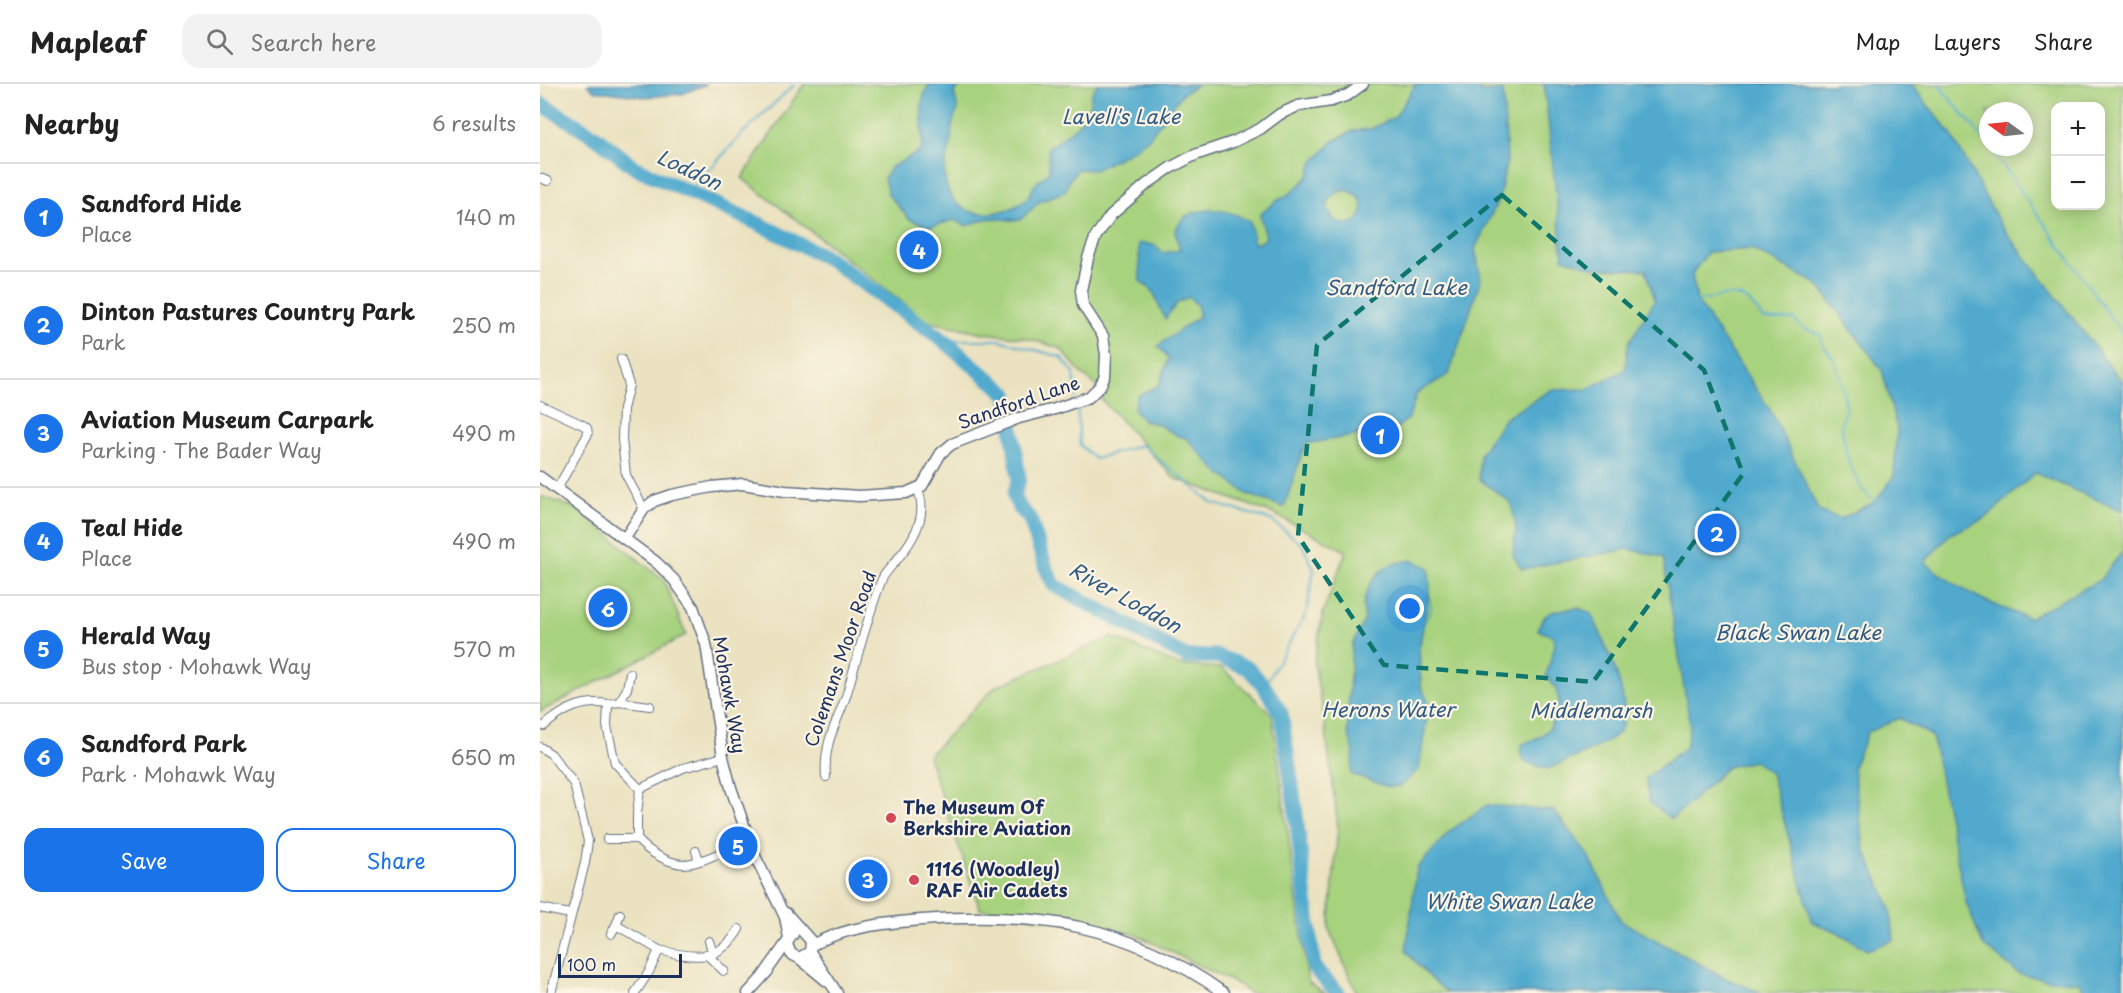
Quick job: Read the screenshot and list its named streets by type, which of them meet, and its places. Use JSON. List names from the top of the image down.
{
  "streets": {
    "street": ["Sandford Lane", "Colemans Moor Road", "Mohawk Way"]
  },
  "crossings": [
    ["Sandford Lane", "Colemans Moor Road"]
  ],
  "water": [
    "Lavell's Lake",
    "Loddon",
    "Sandford Lake",
    "River Loddon",
    "Black Swan Lake",
    "Herons Water",
    "Middlemarsh",
    "White Swan Lake"
  ],
  "places": ["The Museum Of Berkshire Aviation", "1116 (Woodley) RAF Air Cadets"],
  "scale_bar": "100 m",
  "north": "left",
  "page": {
    "header": "Mapleaf",
    "search": "Search here",
    "nav": ["Map", "Layers", "Share"],
    "heading": ["Nearby", "6 results"],
    "map_buttons": ["+", "−"],
    "list": [
      {
        "mark": "1",
        "name": "Sandford Hide",
        "note": "Place",
        "value": "140 m"
      },
      {
        "mark": "2",
        "name": "Dinton Pastures Country Park",
        "note": "Park",
        "value": "250 m"
      },
      {
        "mark": "3",
        "name": "Aviation Museum Carpark",
        "note": "Parking · The Bader Way",
        "value": "490 m"
      },
      {
        "mark": "4",
        "name": "Teal Hide",
        "note": "Place",
        "value": "490 m"
      },
      {
        "mark": "5",
        "name": "Herald Way",
        "note": "Bus stop · Mohawk Way",
        "value": "570 m"
      },
      {
        "mark": "6",
        "name": "Sandford Park",
        "note": "Park · Mohawk Way",
        "value": "650 m"
      }
    ],
    "pins": [
      "4",
      "1",
      "2",
      "6",
      "5",
      "3"
    ],
    "buttons": ["Save", "Share"],
    "scale": "100 m"
  }
}
